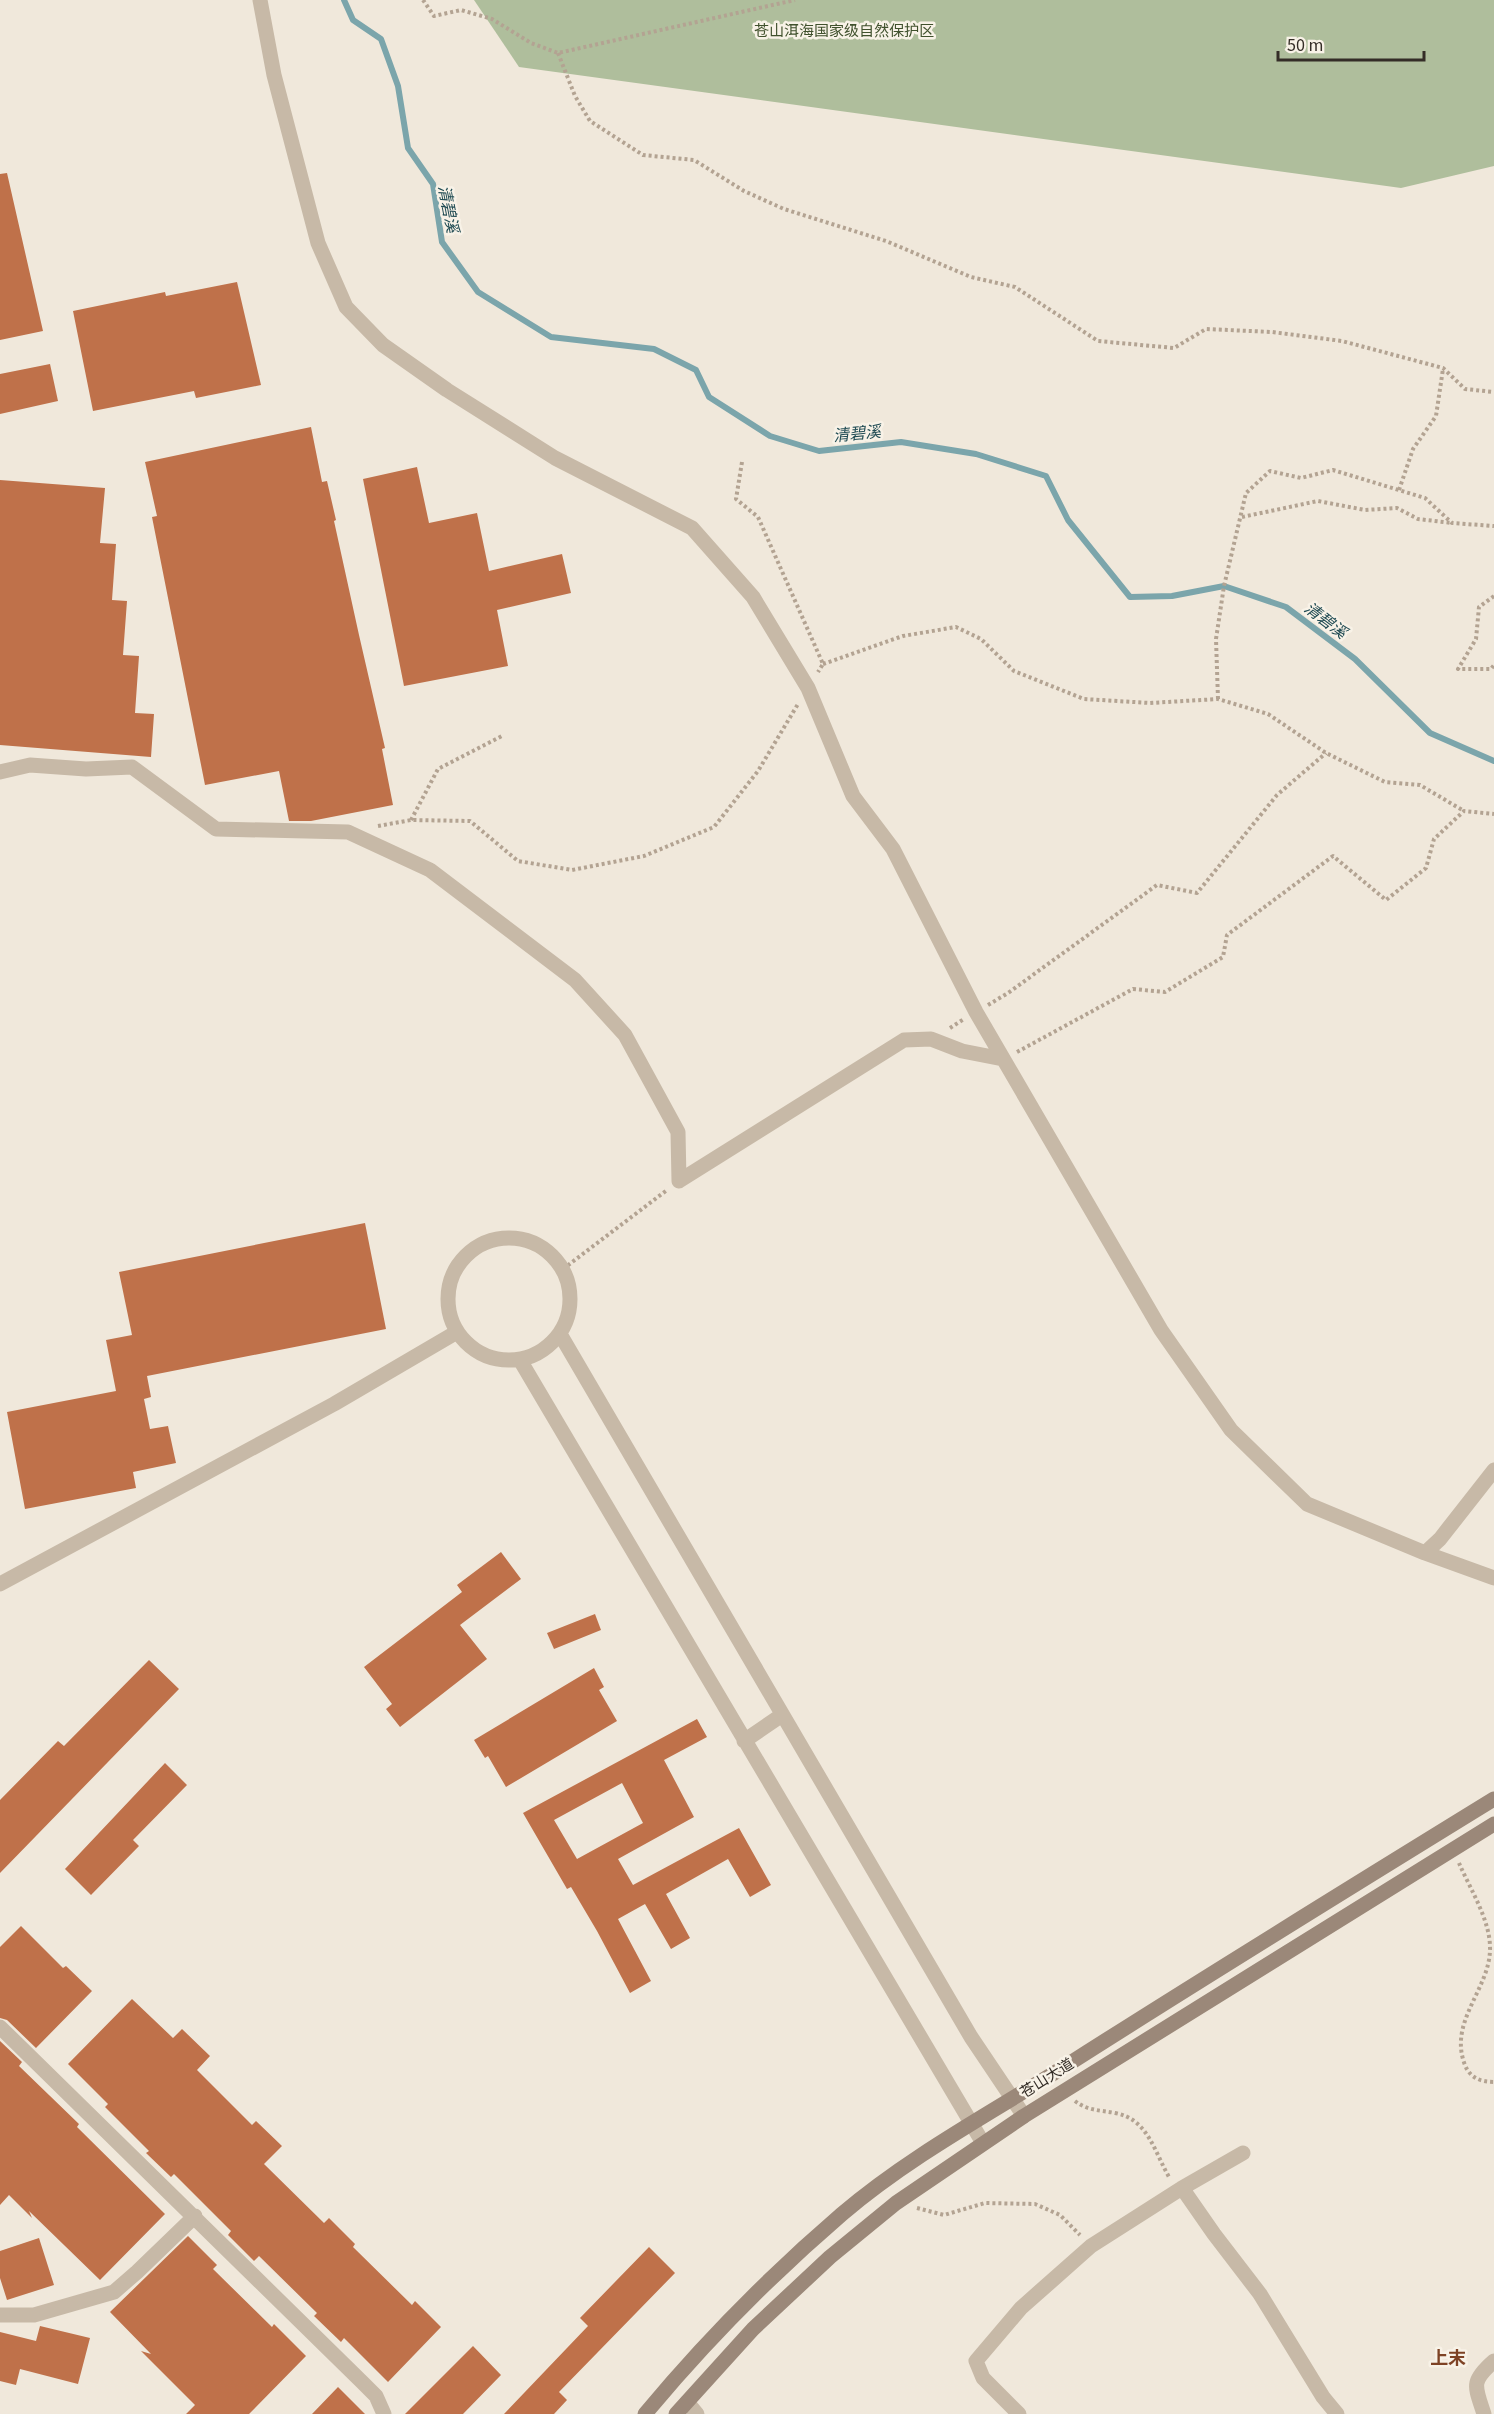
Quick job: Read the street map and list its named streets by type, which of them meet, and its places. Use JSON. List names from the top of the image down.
{
  "streets": {
    "main road": ["苍山大道"]
  },
  "districts": ["上末"],
  "water": ["清碧溪"],
  "parks": ["苍山洱海国家级自然保护区"],
  "scale_bar": "50 m"
}
